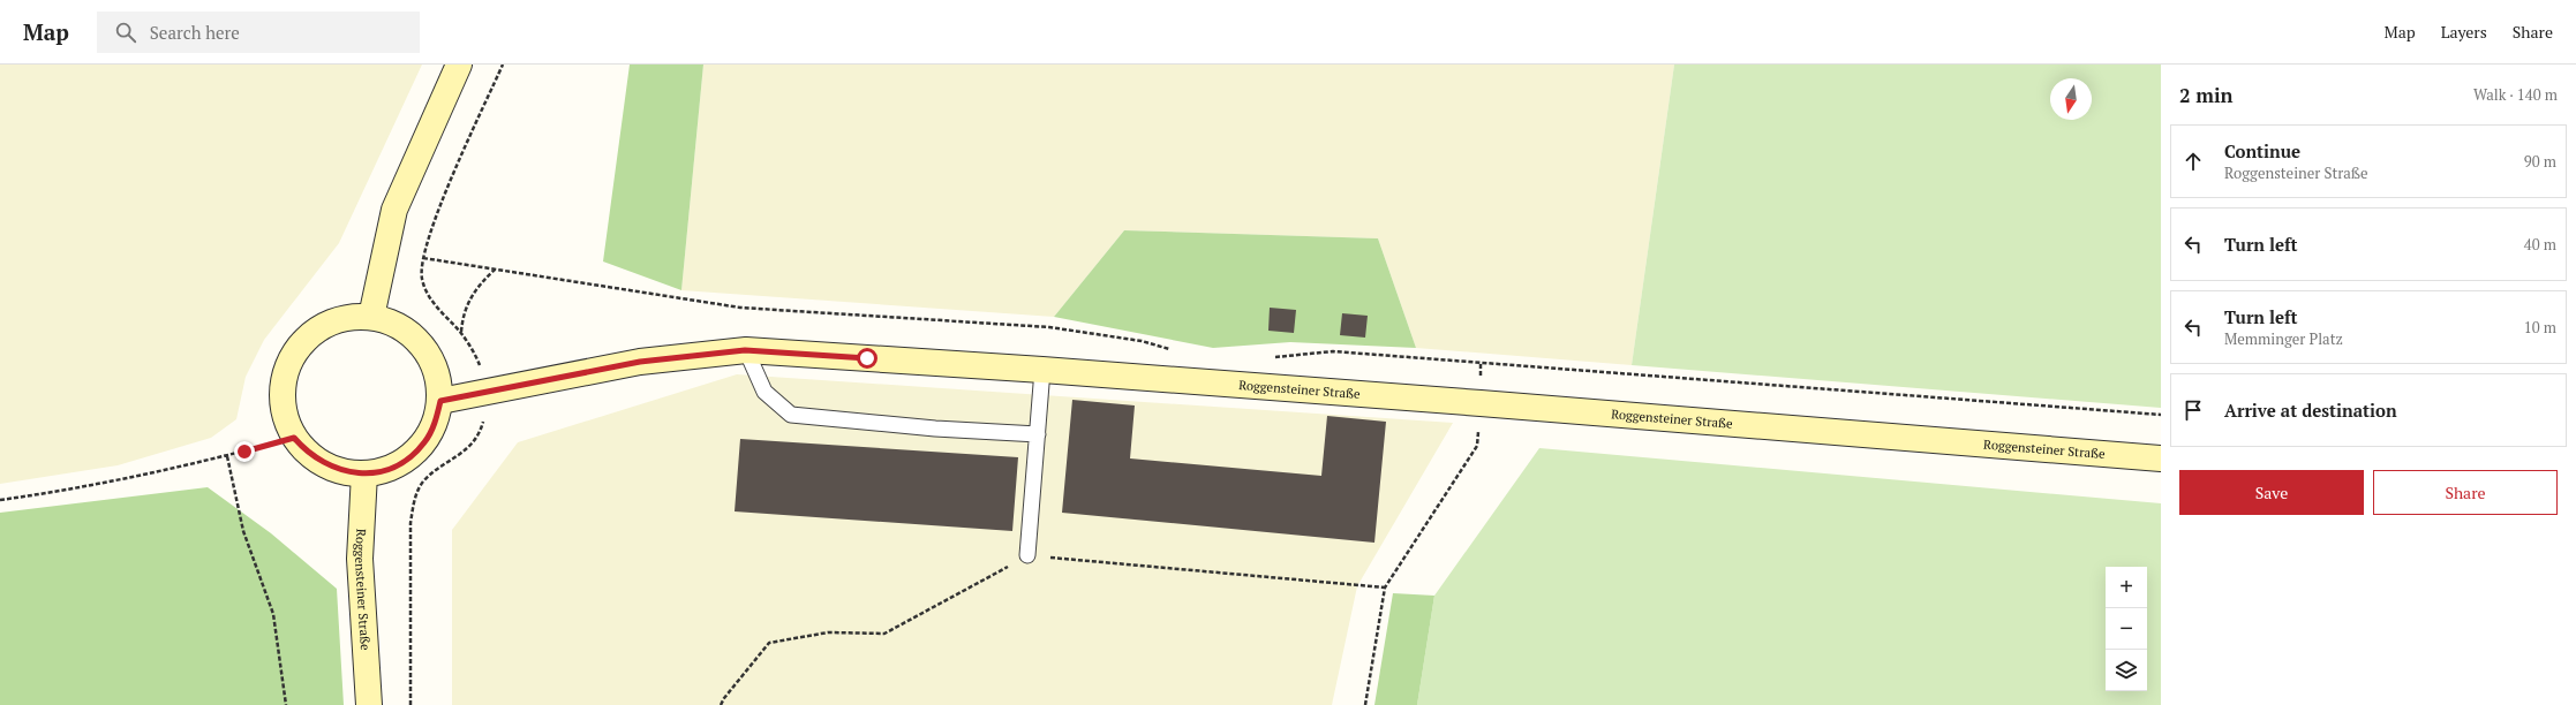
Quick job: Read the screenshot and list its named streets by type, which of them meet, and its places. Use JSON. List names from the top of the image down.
{
  "streets": {
    "street": ["Roggensteiner Straße"]
  },
  "north": "bottom",
  "page": {
    "header": "Map",
    "search": "Search here",
    "nav": ["Map", "Layers", "Share"],
    "heading": ["2 min", "Walk · 140 m"],
    "list": [
      ["Continue", "Roggensteiner Straße", "90 m"],
      ["Turn left", "40 m"],
      ["Turn left", "Memminger Platz", "10 m"],
      "Arrive at destination"
    ],
    "buttons": ["Save", "Share"],
    "map_buttons": ["+", "−"]
  }
}
